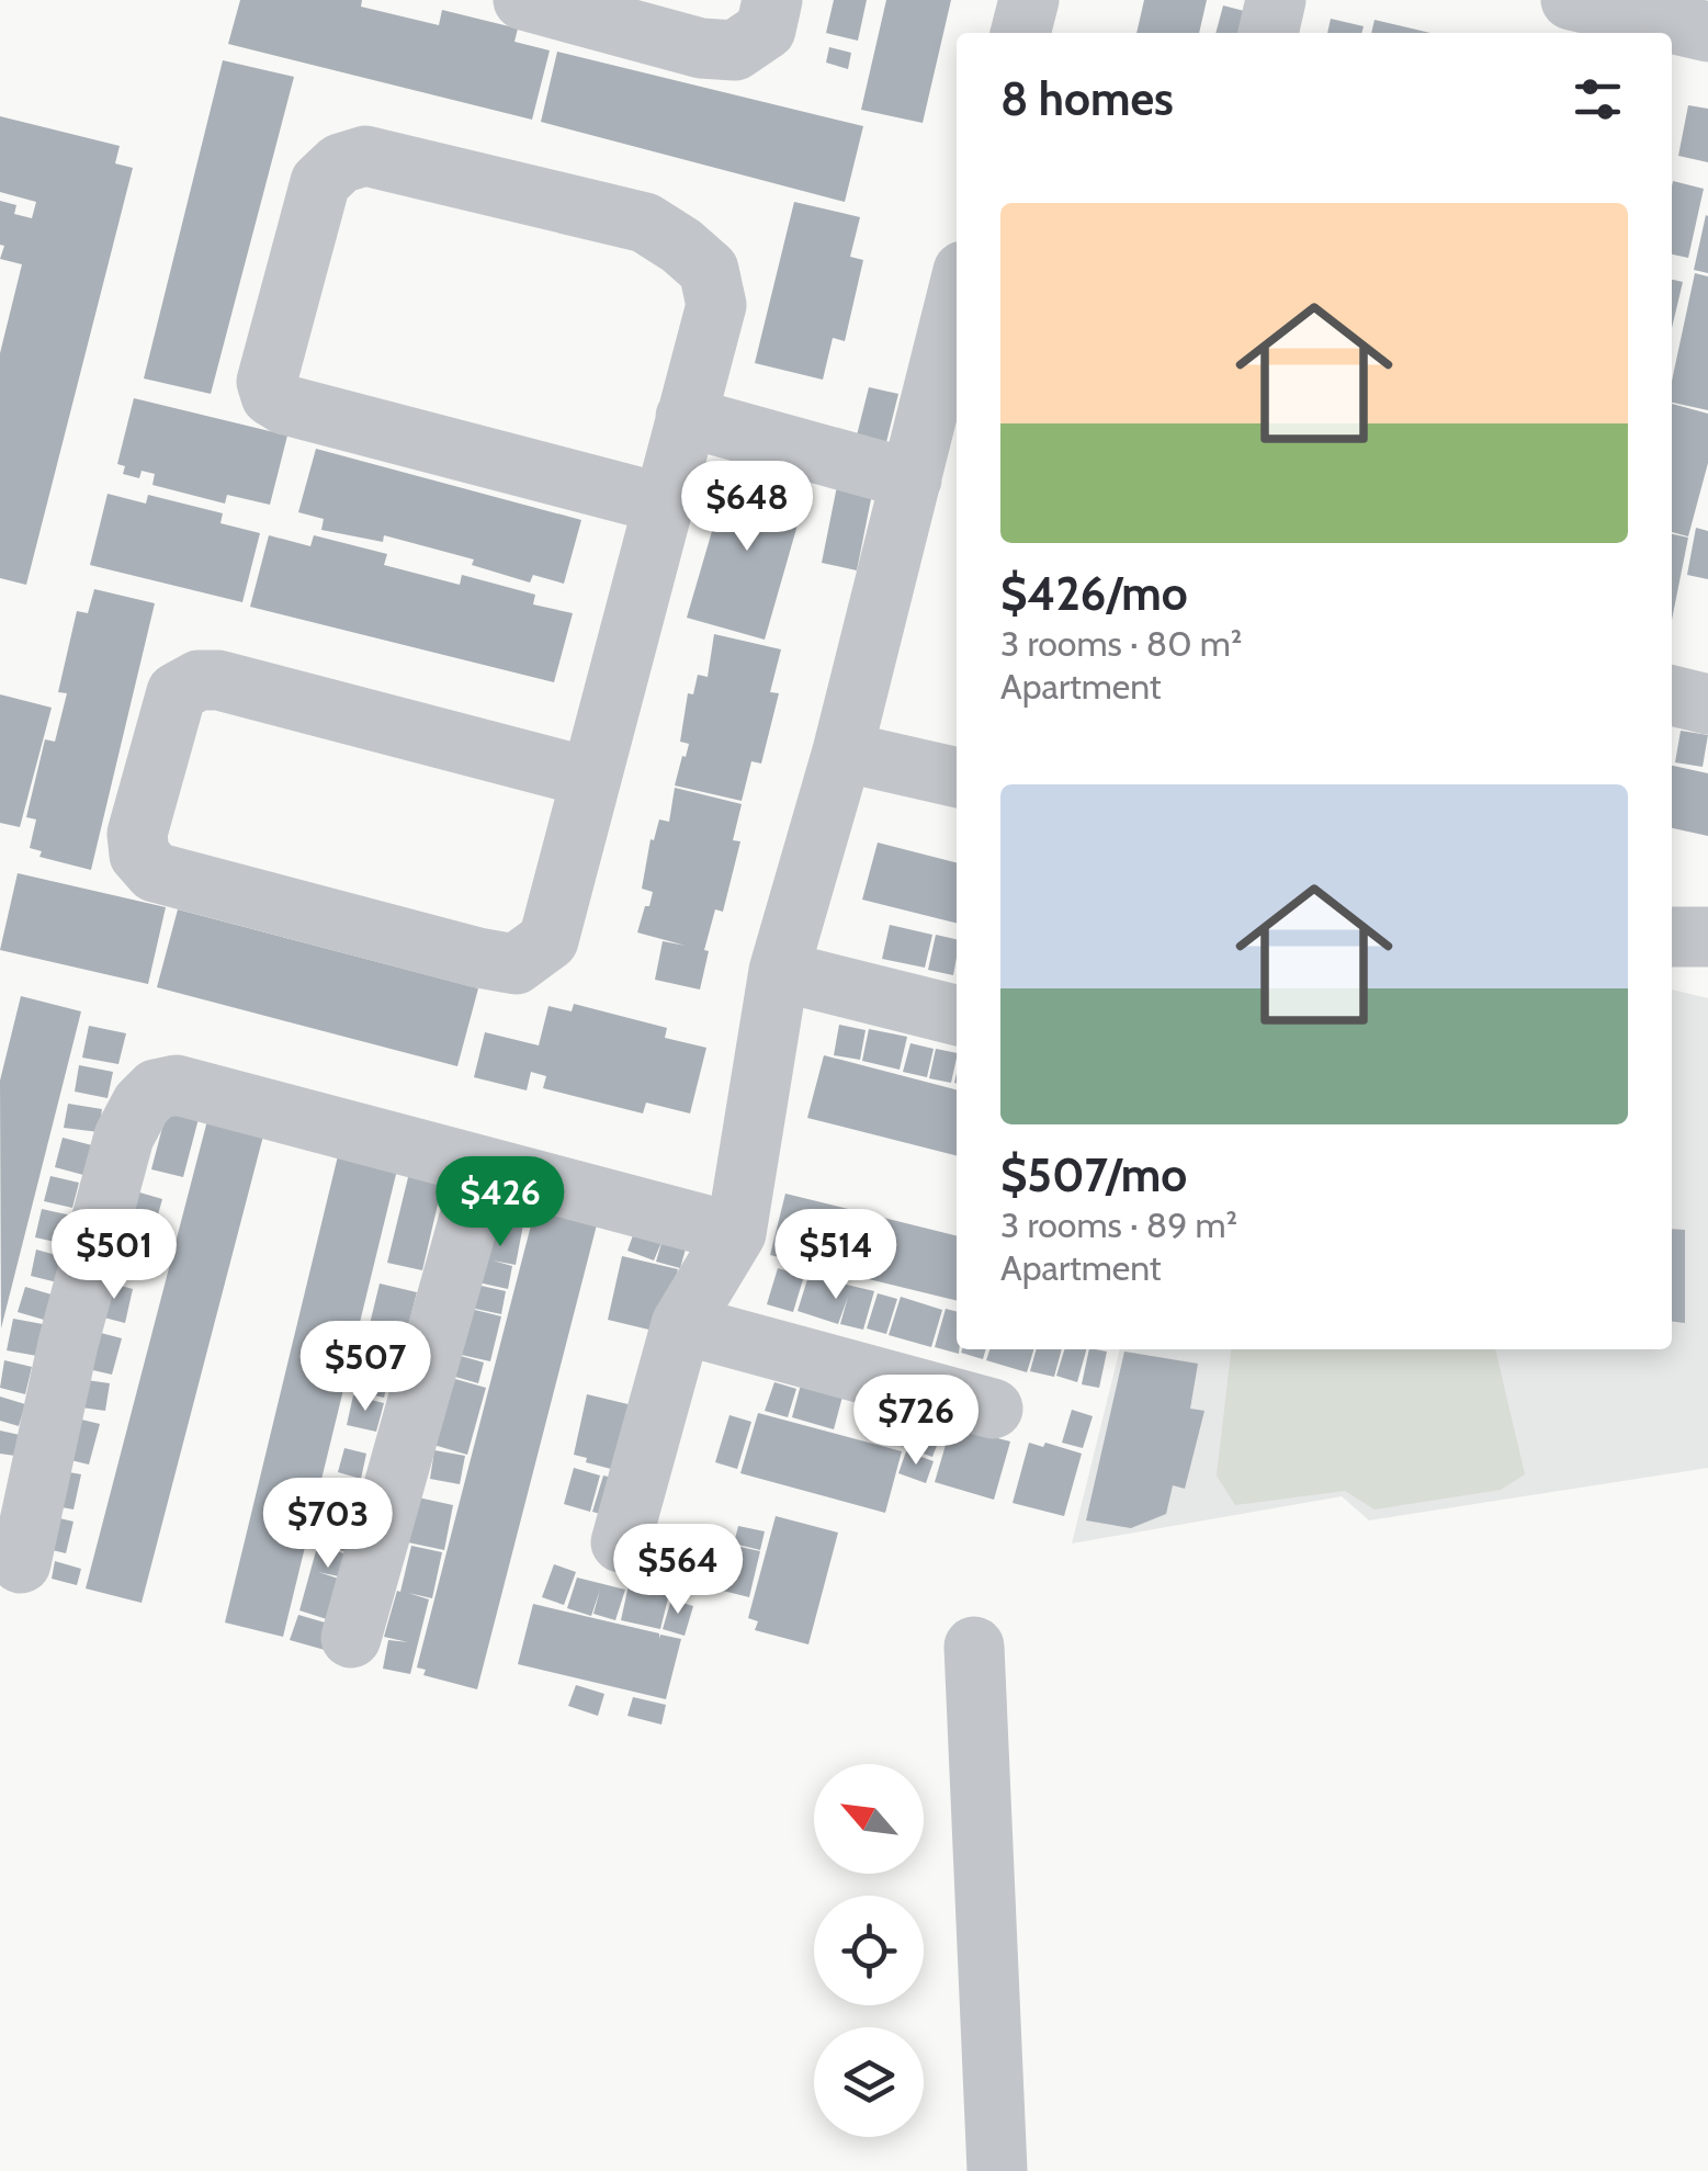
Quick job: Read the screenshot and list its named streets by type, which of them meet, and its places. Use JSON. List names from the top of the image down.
{
  "north": "top left",
  "page": {
    "heading": "8 homes",
    "list": [
      {
        "name": "$426/mo",
        "note": "3 rooms · 80 m² · Apartment"
      },
      {
        "name": "$507/mo",
        "note": "3 rooms · 89 m² · Apartment"
      }
    ],
    "price": [
      "$648",
      "$426",
      "$501",
      "$514",
      "$507",
      "$726",
      "$703",
      "$564"
    ]
  }
}
